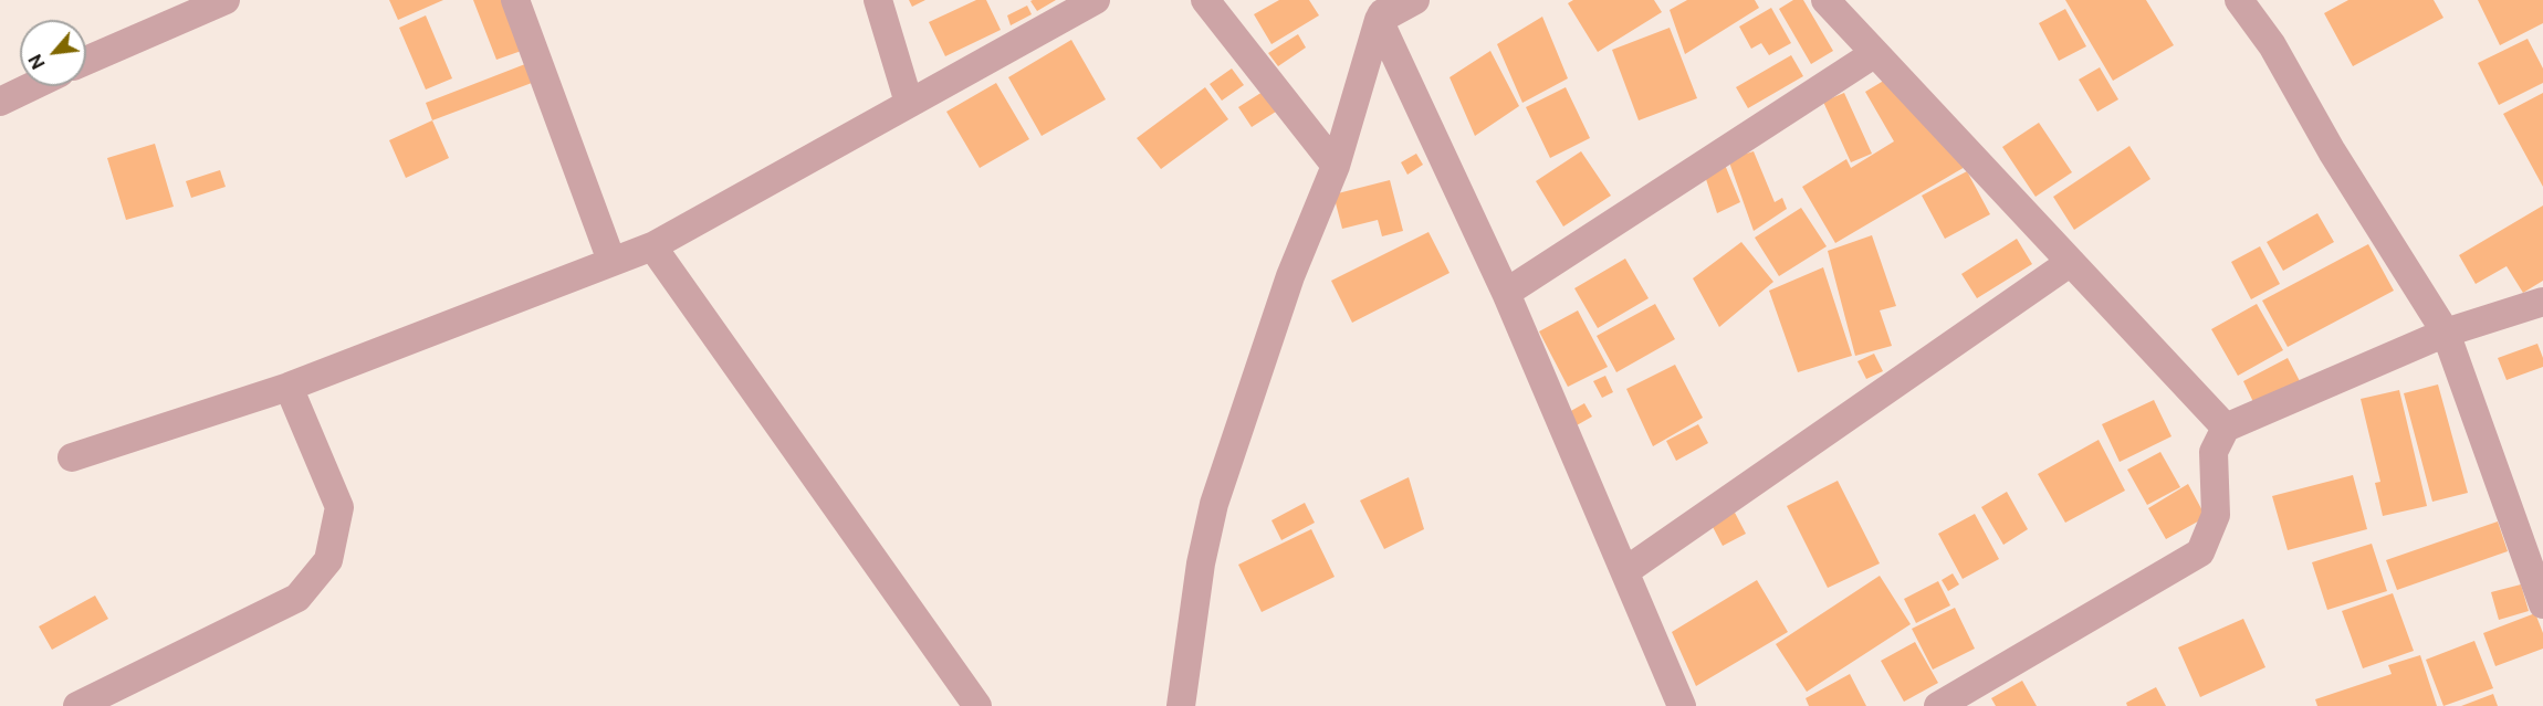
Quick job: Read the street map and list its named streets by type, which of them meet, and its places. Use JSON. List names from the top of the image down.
{
  "north": "bottom left"
}
